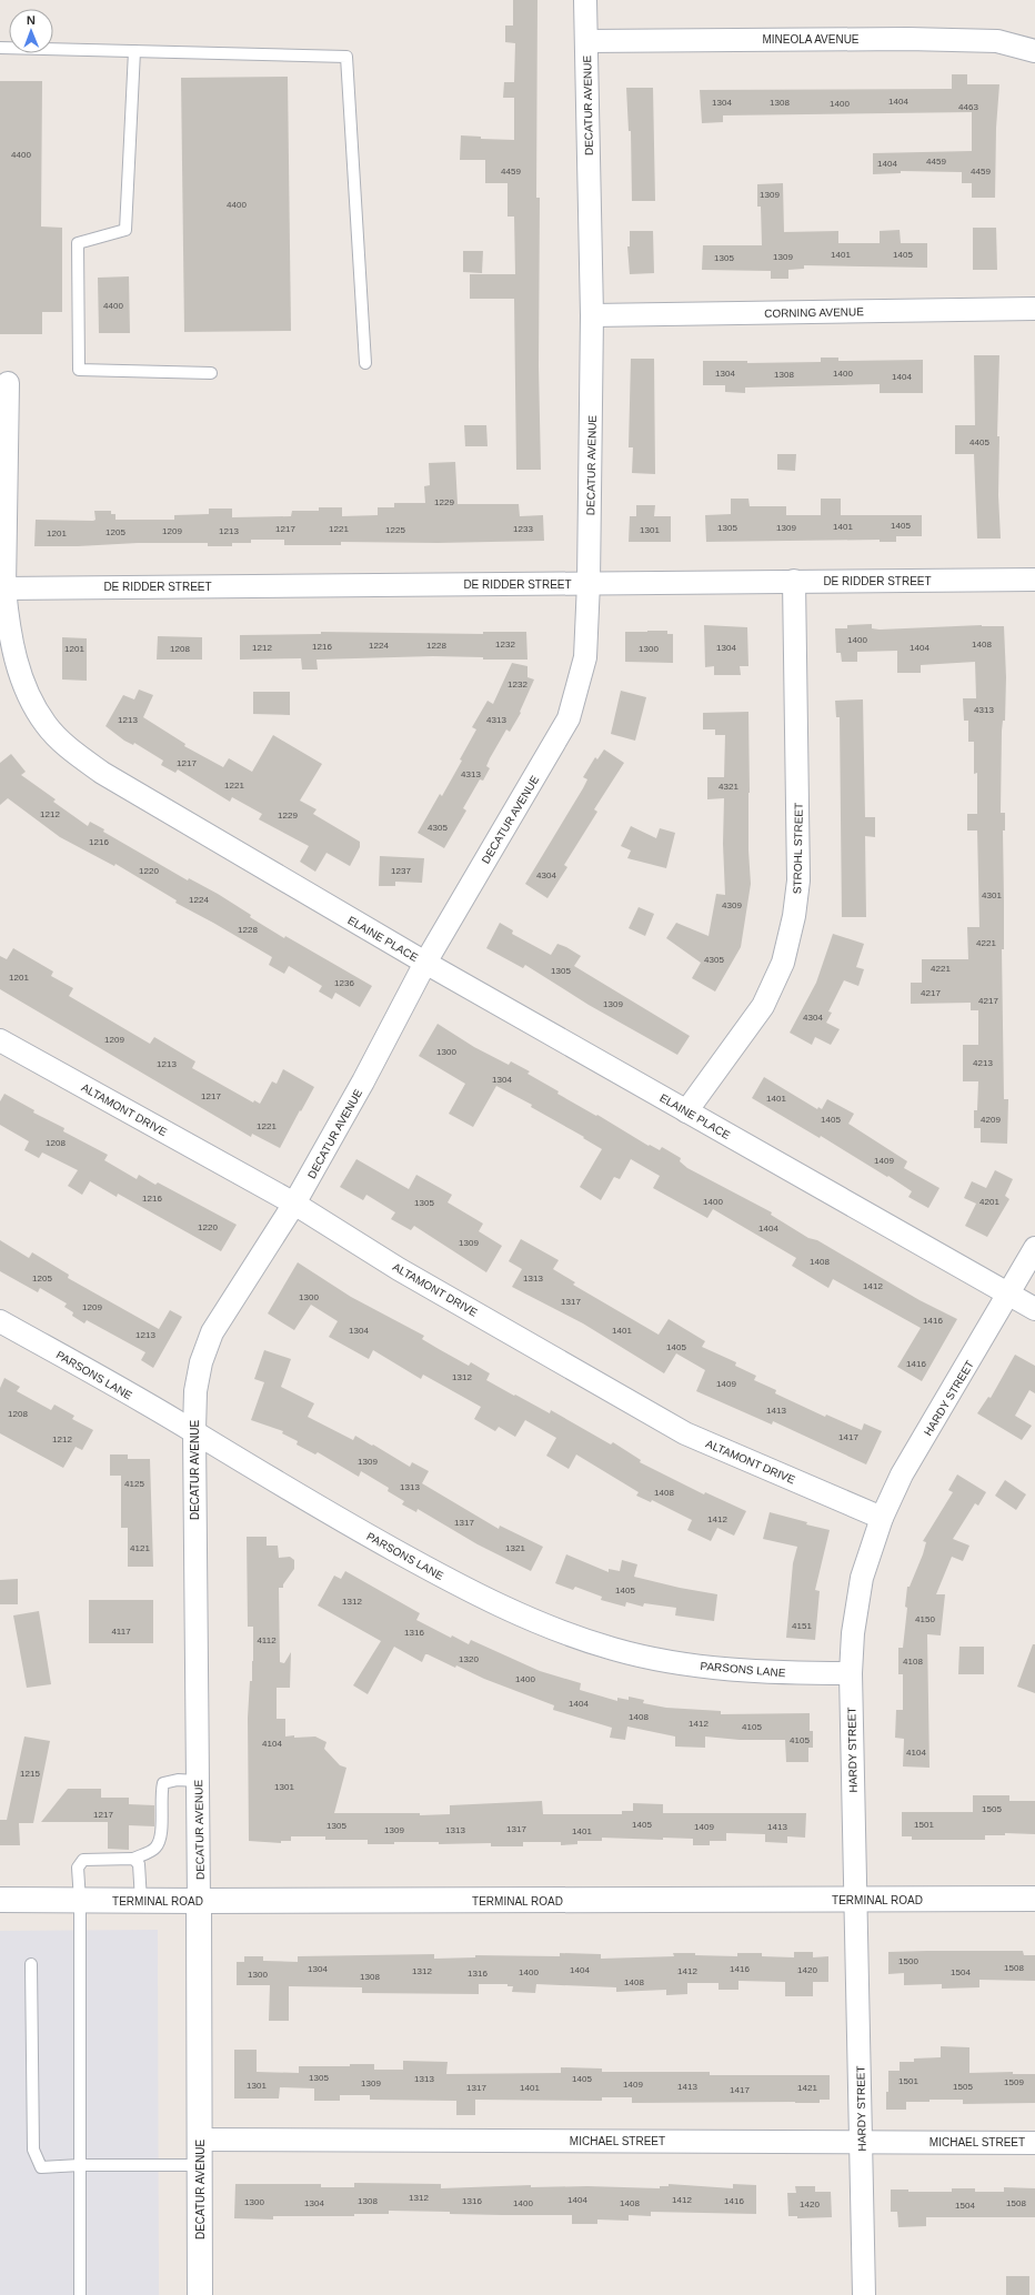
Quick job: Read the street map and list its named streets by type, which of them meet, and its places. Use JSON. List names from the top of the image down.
{
  "streets": {
    "main road": ["DECATUR AVENUE", "TERMINAL ROAD"],
    "street": [
      "MINEOLA AVENUE",
      "CORNING AVENUE",
      "DE RIDDER STREET",
      "STROHL STREET",
      "ELAINE PLACE",
      "ALTAMONT DRIVE",
      "PARSONS LANE",
      "HARDY STREET",
      "MICHAEL STREET"
    ]
  },
  "crossings": [
    ["MINEOLA AVENUE", "DECATUR AVENUE"],
    ["DECATUR AVENUE", "CORNING AVENUE"],
    ["DECATUR AVENUE", "DE RIDDER STREET"],
    ["DECATUR AVENUE", "ELAINE PLACE"],
    ["DECATUR AVENUE", "ALTAMONT DRIVE"],
    ["DECATUR AVENUE", "PARSONS LANE"],
    ["DECATUR AVENUE", "TERMINAL ROAD"],
    ["DECATUR AVENUE", "MICHAEL STREET"],
    ["DE RIDDER STREET", "STROHL STREET"],
    ["DE RIDDER STREET", "ELAINE PLACE"],
    ["STROHL STREET", "ELAINE PLACE"],
    ["ELAINE PLACE", "HARDY STREET"],
    ["ALTAMONT DRIVE", "HARDY STREET"],
    ["PARSONS LANE", "HARDY STREET"],
    ["HARDY STREET", "TERMINAL ROAD"],
    ["HARDY STREET", "MICHAEL STREET"]
  ],
  "house_numbers": [
    "1404",
    "1304",
    "1308",
    "1400",
    "4463",
    "4400",
    "4459",
    "1404",
    "4459",
    "4459",
    "1309",
    "4400",
    "1401",
    "1405",
    "1309",
    "1305",
    "4400",
    "1304",
    "1400",
    "1308",
    "1404",
    "4405",
    "1229",
    "1405",
    "1401",
    "1305",
    "1309",
    "1217",
    "1221",
    "1233",
    "1225",
    "1301",
    "1209",
    "1213",
    "1205",
    "1201",
    "1400",
    "1232",
    "1408",
    "1224",
    "1228",
    "1216",
    "1212",
    "1304",
    "1404",
    "1201",
    "1208",
    "1300",
    "1232",
    "4313",
    "1213",
    "4313",
    "1217",
    "4313",
    "1221",
    "4321",
    "1212",
    "1229",
    "4305",
    "1216",
    "1220",
    "1237",
    "4304",
    "4301",
    "1224",
    "4309",
    "1228",
    "4221",
    "4305",
    "4221",
    "1305",
    "1201",
    "1236",
    "4217",
    "4217",
    "1309",
    "4304",
    "1209",
    "1300",
    "4213",
    "1213",
    "1304",
    "1217",
    "1401",
    "1405",
    "4209",
    "1221",
    "1208",
    "1409",
    "1216",
    "1400",
    "4201",
    "1305",
    "1220",
    "1404",
    "1309",
    "1408",
    "1205",
    "1313",
    "1412",
    "1300",
    "1317",
    "1209",
    "1416",
    "1304",
    "1401",
    "1213",
    "1405",
    "1416",
    "1312",
    "1409",
    "1413",
    "1208",
    "1417",
    "1212",
    "1309",
    "4125",
    "1313",
    "1408",
    "1412",
    "1317",
    "4121",
    "1321",
    "1405",
    "1312",
    "4150",
    "4151",
    "4117",
    "1316",
    "4112",
    "1320",
    "4108",
    "1400",
    "1404",
    "1408",
    "1412",
    "4105",
    "4105",
    "4104",
    "4104",
    "1215",
    "1301",
    "1505",
    "1217",
    "1405",
    "1501",
    "1305",
    "1409",
    "1413",
    "1317",
    "1309",
    "1313",
    "1401",
    "1500",
    "1508",
    "1304",
    "1416",
    "1404",
    "1420",
    "1312",
    "1412",
    "1400",
    "1504",
    "1316",
    "1300",
    "1308",
    "1408",
    "1305",
    "1313",
    "1405",
    "1501",
    "1509",
    "1309",
    "1409",
    "1301",
    "1413",
    "1505",
    "1317",
    "1401",
    "1421",
    "1417",
    "1312",
    "1404",
    "1412",
    "1308",
    "1316",
    "1416",
    "1300",
    "1304",
    "1400",
    "1408",
    "1508",
    "1420",
    "1504"
  ],
  "north": "top"
}
